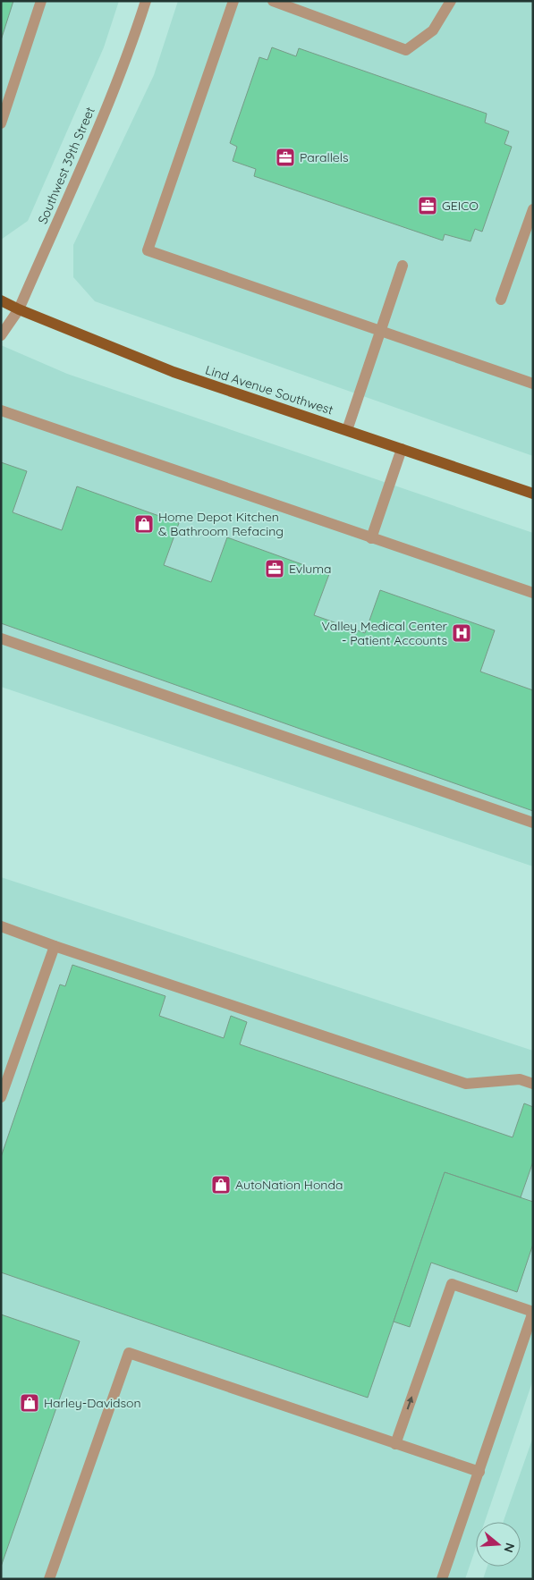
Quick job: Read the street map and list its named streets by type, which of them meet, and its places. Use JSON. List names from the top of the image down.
{
  "streets": {
    "main road": ["Lind Avenue Southwest"],
    "street": ["Southwest 39th Street"]
  },
  "crossings": [
    ["Southwest 39th Street", "Lind Avenue Southwest"]
  ],
  "places": {
    "office": ["Parallels", "GEICO", "Evluma"],
    "shop": ["Home Depot Kitchen & Bathroom Refacing", "AutoNation Honda", "Harley-Davidson"],
    "hospital": ["Valley Medical Center - Patient Accounts"]
  },
  "north": "right"
}
